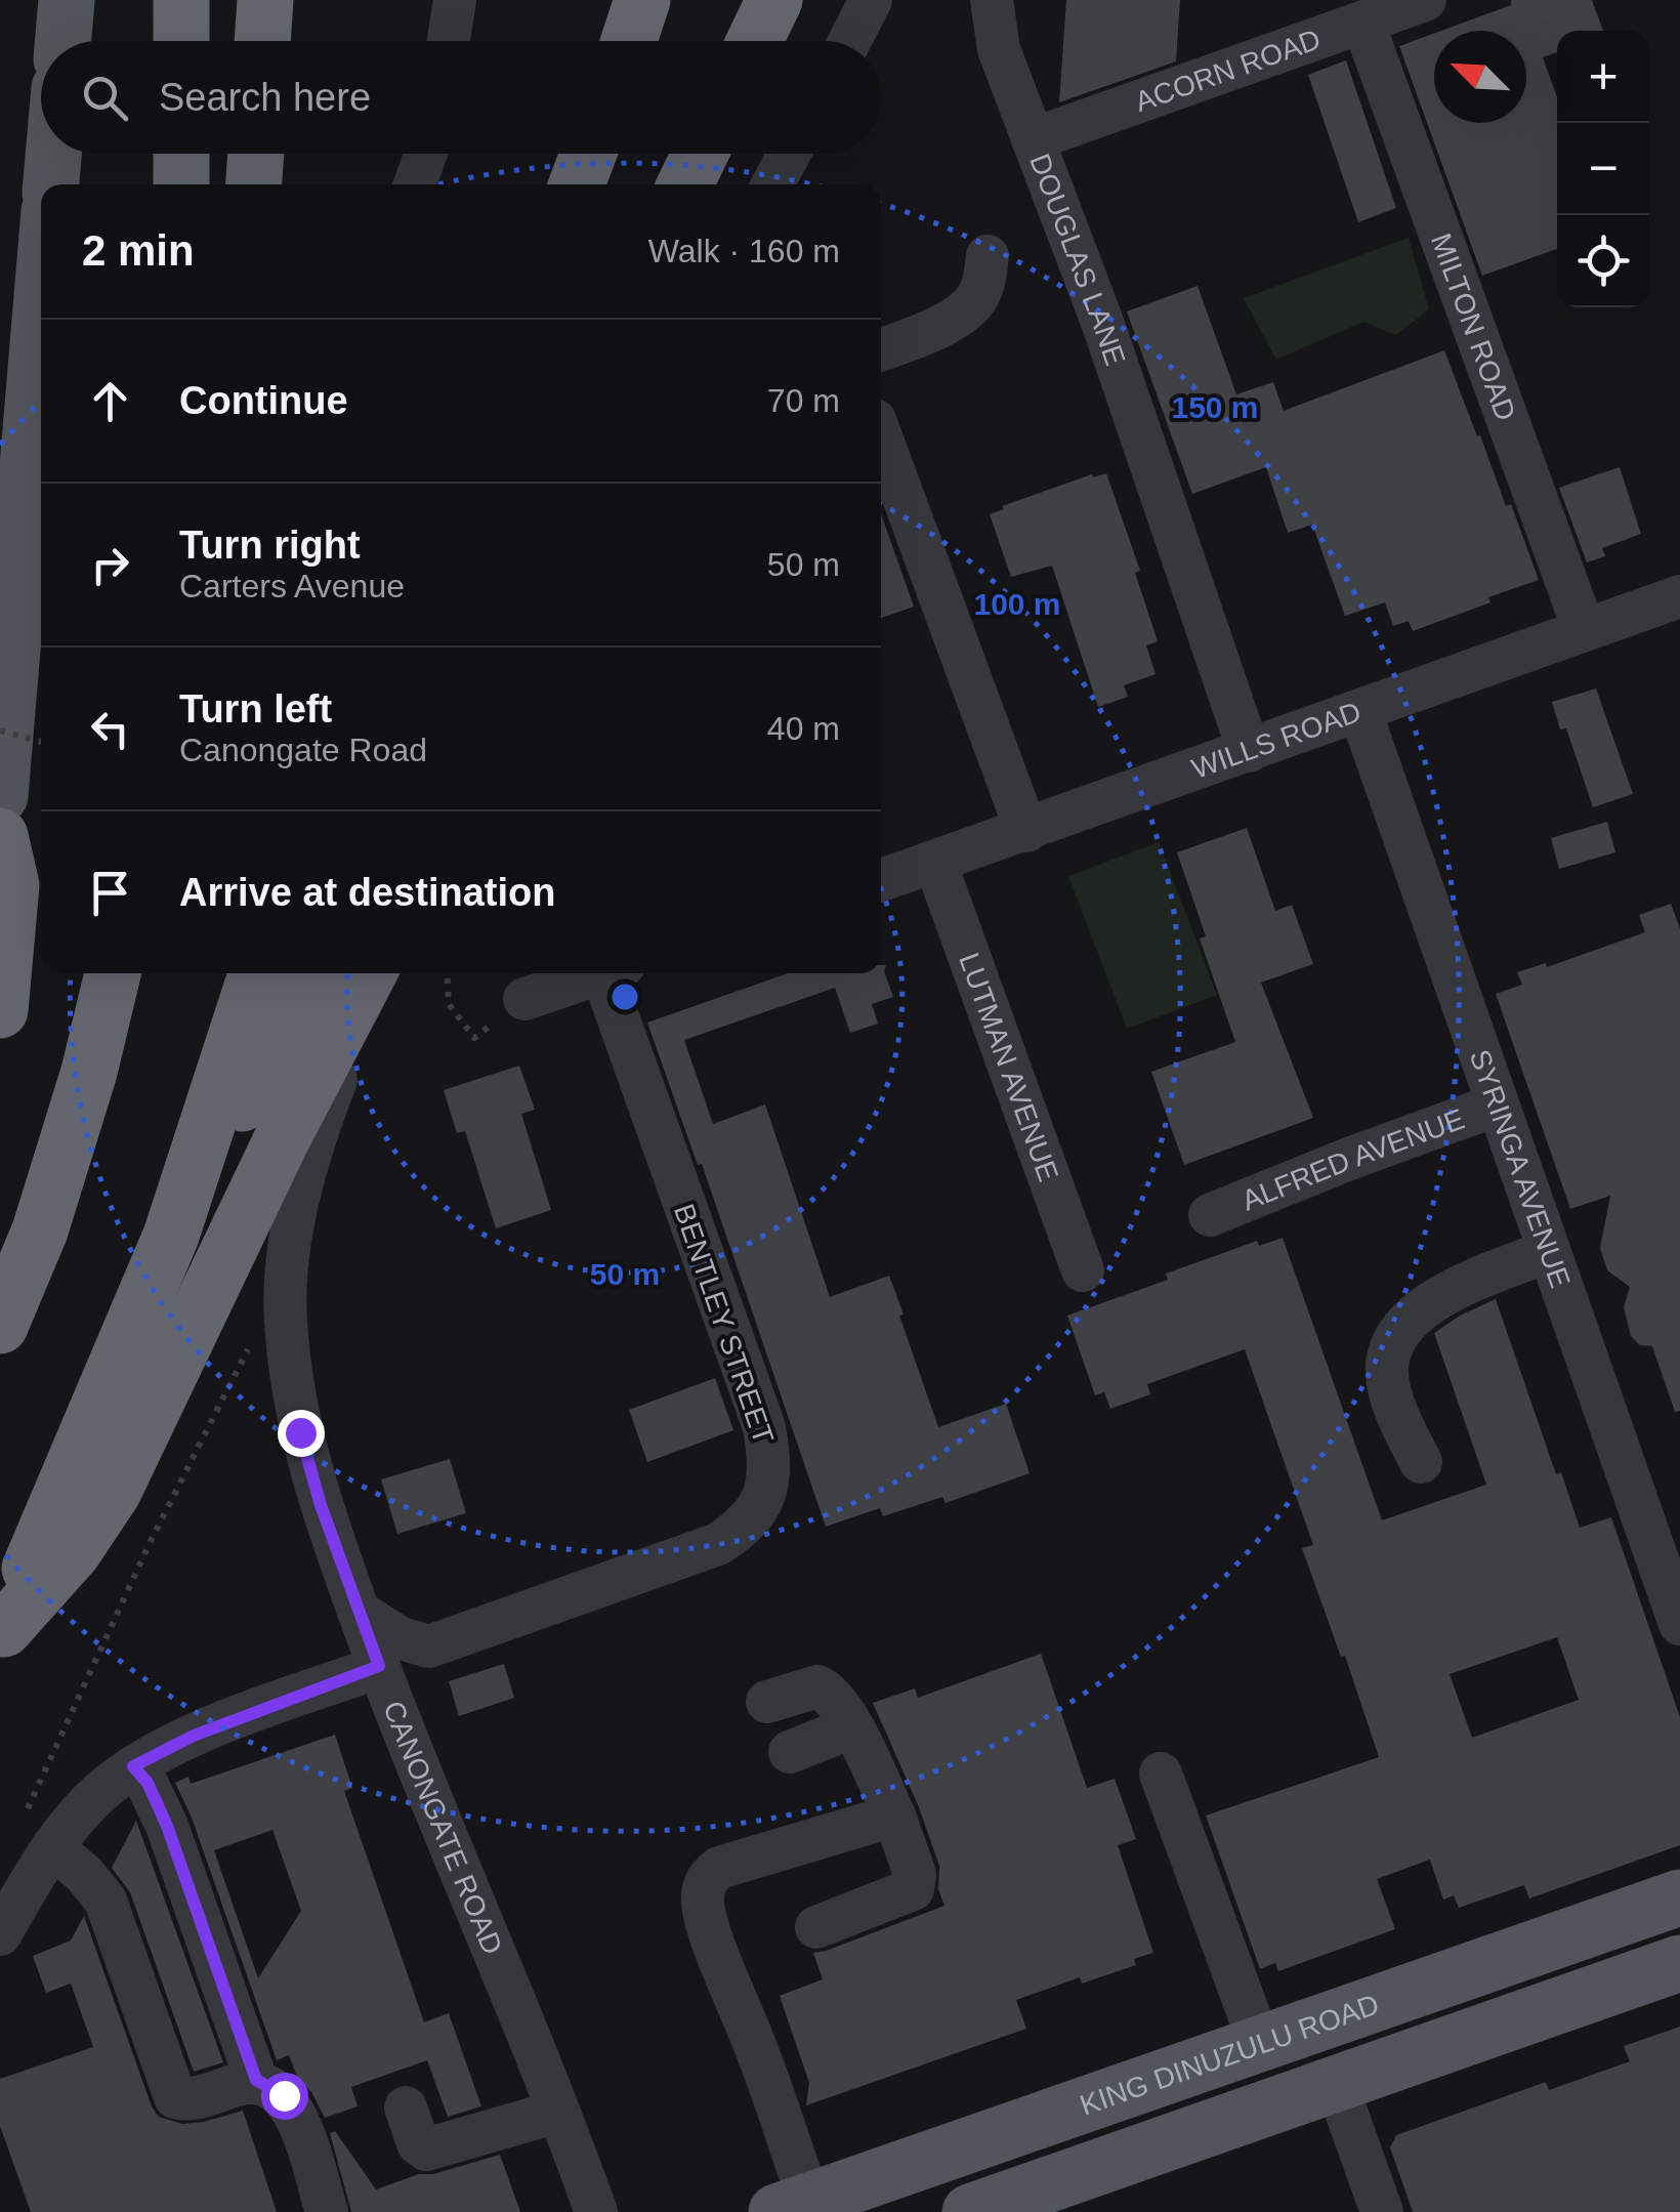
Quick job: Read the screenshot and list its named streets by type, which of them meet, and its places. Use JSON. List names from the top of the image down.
{
  "streets": {
    "main road": ["KING DINUZULU ROAD"],
    "street": [
      "ACORN ROAD",
      "DOUGLAS LANE",
      "MILTON ROAD",
      "WILLS ROAD",
      "LUTMAN AVENUE",
      "ALFRED AVENUE",
      "SYRINGA AVENUE",
      "BENTLEY STREET",
      "CANONGATE ROAD"
    ]
  },
  "crossings": [
    ["ACORN ROAD", "DOUGLAS LANE"],
    ["ACORN ROAD", "MILTON ROAD"],
    ["DOUGLAS LANE", "WILLS ROAD"],
    ["MILTON ROAD", "WILLS ROAD"],
    ["WILLS ROAD", "LUTMAN AVENUE"],
    ["WILLS ROAD", "SYRINGA AVENUE"],
    ["ALFRED AVENUE", "SYRINGA AVENUE"]
  ],
  "north": "top left",
  "page": {
    "map_buttons": ["+", "−"],
    "search": "Search here",
    "heading": ["2 min", "Walk · 160 m"],
    "list": [
      ["Continue", "70 m"],
      ["Turn right", "Carters Avenue", "50 m"],
      ["Turn left", "Canongate Road", "40 m"],
      "Arrive at destination"
    ]
  },
  "rings": ["150 m", "100 m", "50 m"]
}
